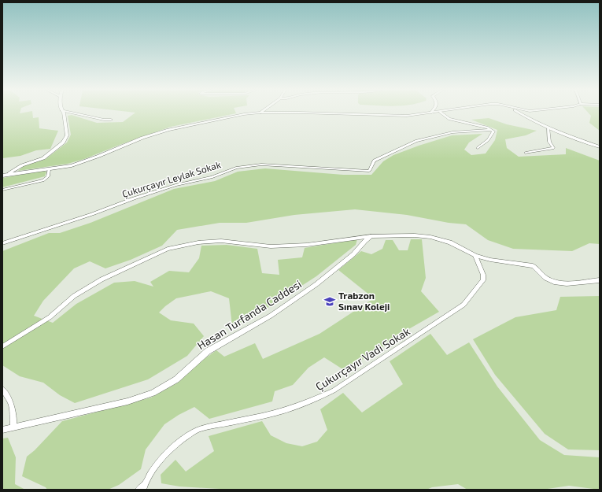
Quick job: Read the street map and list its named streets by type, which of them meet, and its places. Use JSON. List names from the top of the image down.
{
  "streets": {
    "street": ["Çukurçayır Leylak Sokak", "Hasan Turfanda Caddesi", "Çukurçayır Vadi Sokak"]
  },
  "places": {
    "school or university": ["Trabzon Sınav Koleji"]
  }
}
